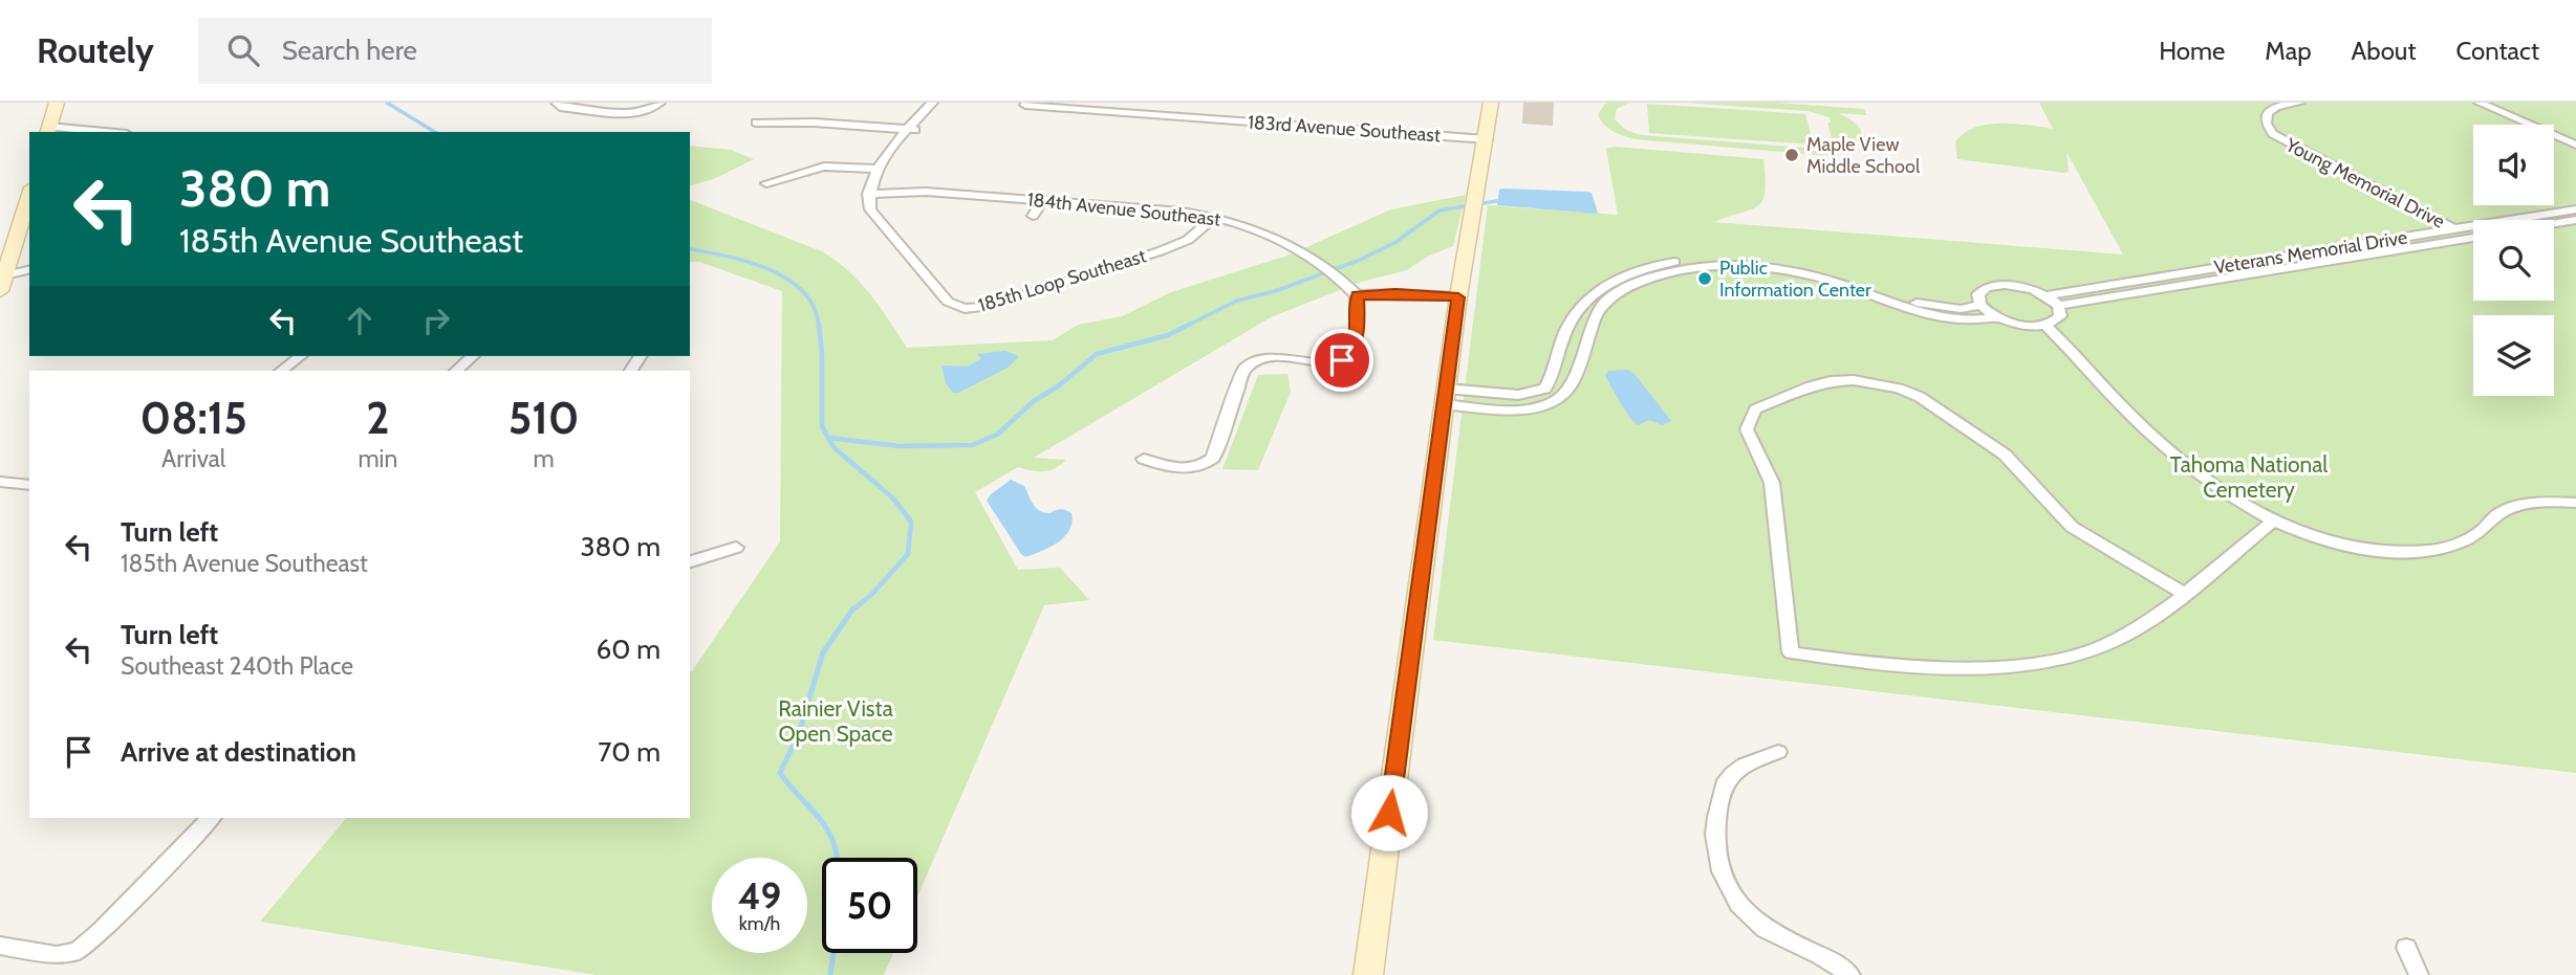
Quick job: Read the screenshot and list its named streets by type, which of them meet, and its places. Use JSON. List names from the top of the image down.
{
  "streets": {
    "street": [
      "183rd Avenue Southeast",
      "Young Memorial Drive",
      "184th Avenue Southeast",
      "Veterans Memorial Drive",
      "185th Loop Southeast"
    ]
  },
  "crossings": [
    ["Young Memorial Drive", "Veterans Memorial Drive"],
    ["184th Avenue Southeast", "185th Loop Southeast"]
  ],
  "parks": ["Tahoma National Cemetery", "Rainier Vista Open Space"],
  "places": ["Maple View Middle School", "Public Information Center"],
  "page": {
    "header": "Routely",
    "search": "Search here",
    "nav": [
      "Home",
      "Map",
      "About",
      "Contact"
    ],
    "turn": ["380 m", "185th Avenue Southeast"],
    "eta": [
      "08:15",
      "Arrival",
      "2",
      "min",
      "510",
      "m"
    ],
    "list": [
      {
        "name": "Turn left",
        "note": "185th Avenue Southeast",
        "value": "380 m"
      },
      {
        "name": "Turn left",
        "note": "Southeast 240th Place",
        "value": "60 m"
      },
      {
        "name": "Arrive at destination",
        "value": "70 m"
      }
    ],
    "speed": "49 km/h",
    "limit": "50"
  }
}
